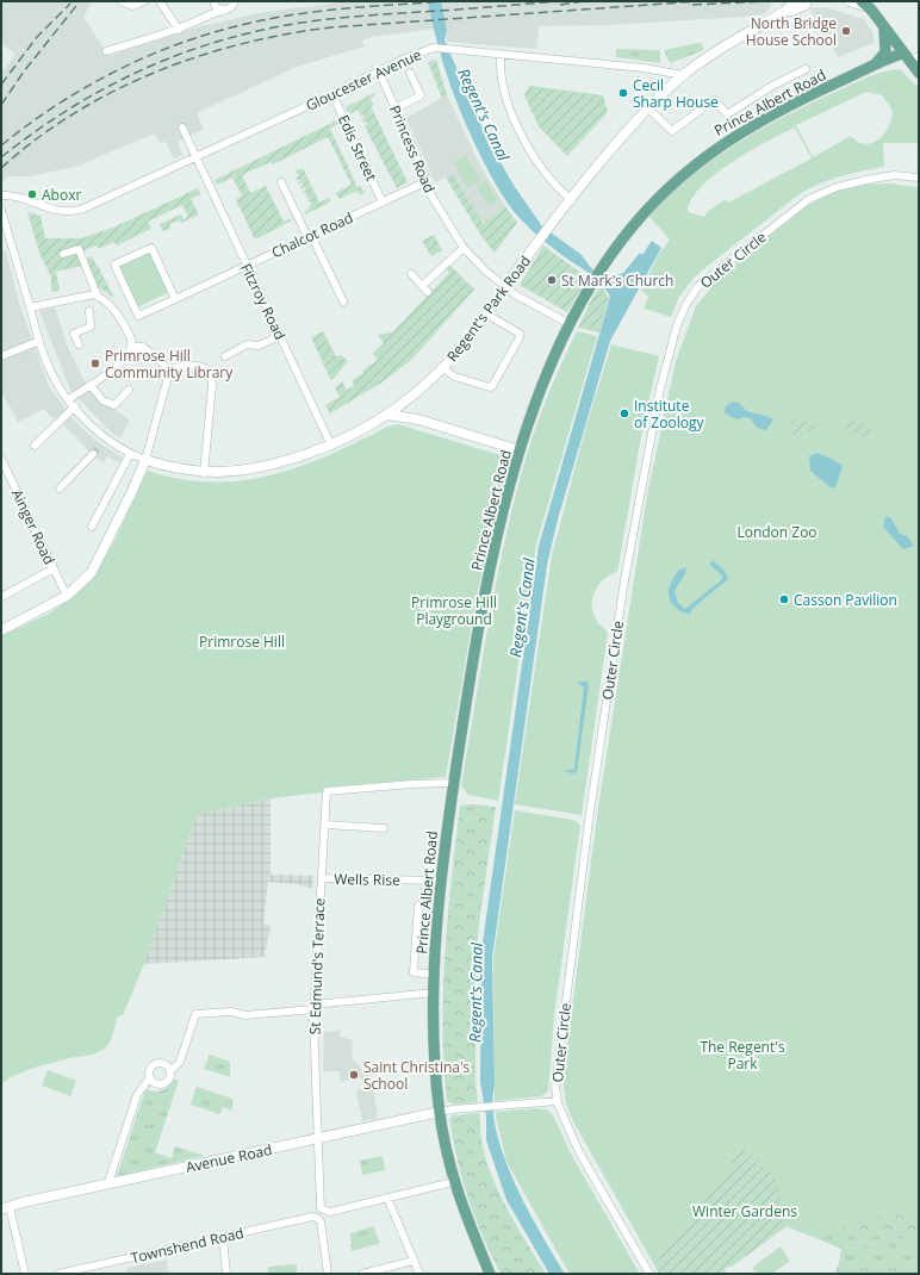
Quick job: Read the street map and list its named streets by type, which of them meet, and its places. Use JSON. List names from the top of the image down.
{
  "streets": {
    "main road": ["Prince Albert Road"],
    "street": [
      "Gloucester Avenue",
      "Edis Street",
      "Princess Road",
      "Chalcot Road",
      "Outer Circle",
      "Fitzroy Road",
      "Regent's Park Road",
      "Ainger Road",
      "Wells Rise",
      "St Edmund's Terrace",
      "Avenue Road",
      "Townshend Road"
    ]
  },
  "crossings": [
    ["Gloucester Avenue", "Edis Street"],
    ["Gloucester Avenue", "Princess Road"],
    ["Gloucester Avenue", "Fitzroy Road"],
    ["Gloucester Avenue", "Regent's Park Road"],
    ["Prince Albert Road", "Princess Road"],
    ["Prince Albert Road", "Wells Rise"],
    ["Prince Albert Road", "St Edmund's Terrace"],
    ["Prince Albert Road", "Avenue Road"],
    ["Edis Street", "Chalcot Road"],
    ["Princess Road", "Chalcot Road"],
    ["Princess Road", "Regent's Park Road"],
    ["Chalcot Road", "Fitzroy Road"],
    ["Outer Circle", "Avenue Road"],
    ["Fitzroy Road", "Regent's Park Road"],
    ["Wells Rise", "St Edmund's Terrace"],
    ["St Edmund's Terrace", "Avenue Road"]
  ],
  "water": ["Regent's Canal"],
  "parks": [
    "London Zoo",
    "Primrose Hill Playground",
    "Primrose Hill",
    "The Regent's Park",
    "Winter Gardens"
  ],
  "places": [
    "North Bridge House School",
    "Cecil Sharp House",
    "Aboxr",
    "St Mark's Church",
    "Primrose Hill Community Library",
    "Institute of Zoology",
    "Casson Pavilion",
    "Saint Christina's School"
  ]
}
